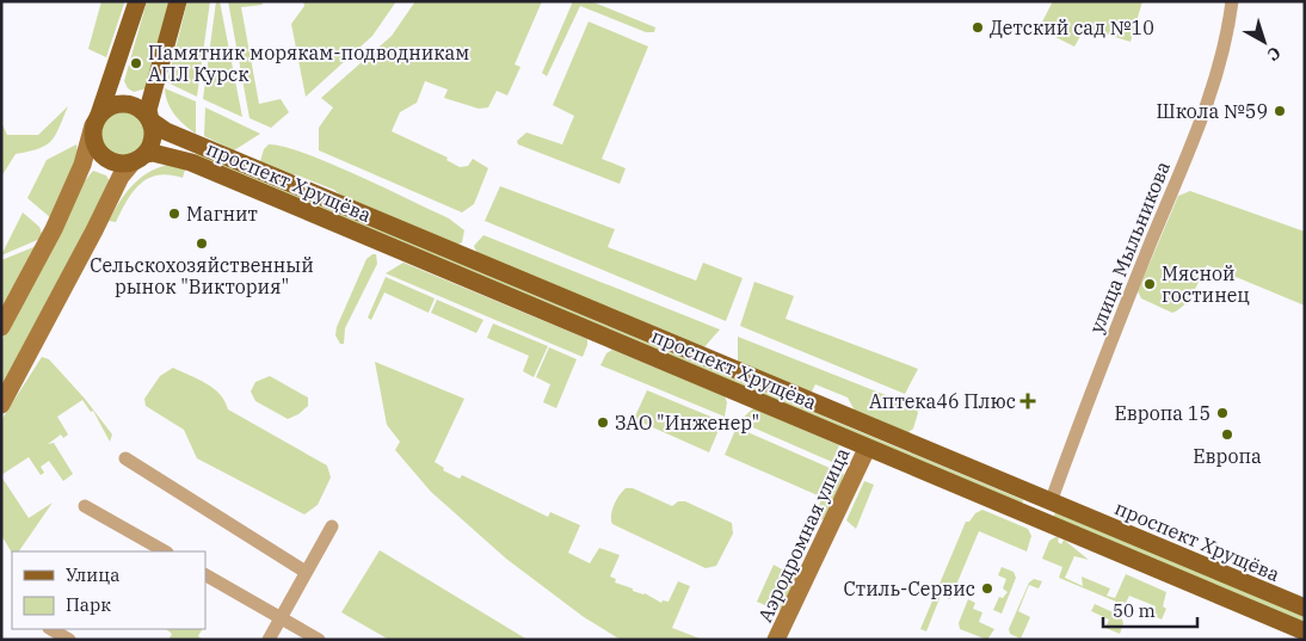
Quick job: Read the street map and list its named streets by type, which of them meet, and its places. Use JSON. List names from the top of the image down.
{
  "streets": {
    "main road": ["проспект Хрущёва", "Аэродромная улица"],
    "street": ["улица Мыльникова"]
  },
  "crossings": [
    ["проспект Хрущёва", "улица Мыльникова"],
    ["проспект Хрущёва", "Аэродромная улица"]
  ],
  "places": {
    "other": [
      "Детский сад №10",
      "Памятник морякам-подводникам АПЛ Курск",
      "Школа №59",
      "Магнит",
      "Сельскохозяйственный рынок \"Виктория\"",
      "Мясной гостинец",
      "Европа 15",
      "ЗАО \"Инженер\"",
      "Европа",
      "Стиль-Сервис"
    ],
    "health": ["Аптека46 Плюс"]
  },
  "legend": ["Улица", "Парк"],
  "scale_bar": "50 m",
  "north": "bottom right"
}
